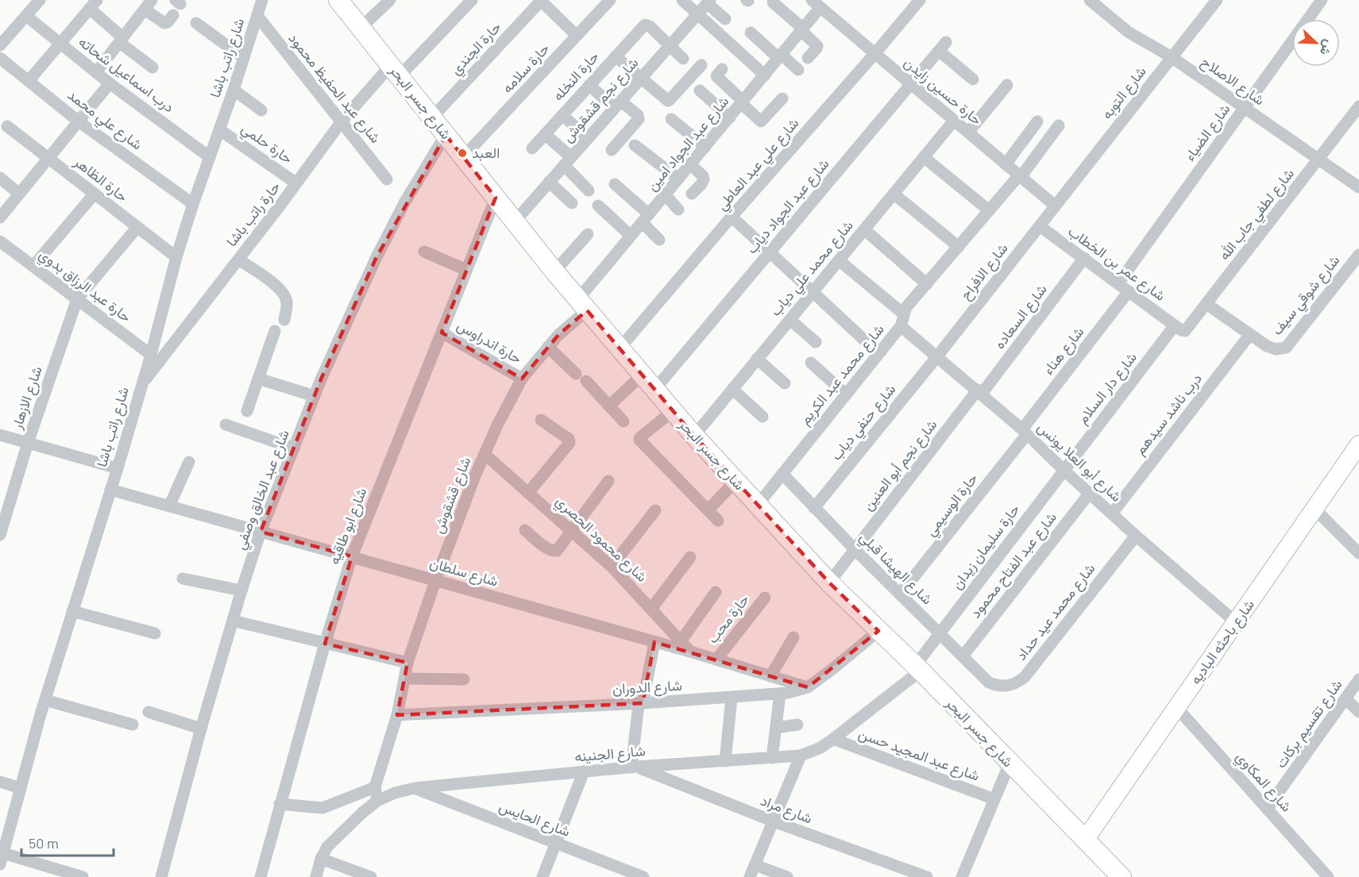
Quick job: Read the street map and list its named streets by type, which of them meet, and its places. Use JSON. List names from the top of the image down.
{
  "streets": {
    "main road": ["شارع جسر البحر"],
    "street": [
      "حارة الجندي",
      "شارع راتب باشا",
      "حارة سلامه",
      "درب اسماعيل شحاته",
      "حارة النخله",
      "شارع الاصلاح",
      "شارع عبد الحفيظ محمود",
      "حارة حسين زايدن",
      "شارع التوبه",
      "شارع نجم قشقوش",
      "شارع علي محمد",
      "شارع الضياء",
      "حارة حلمي",
      "شارع عبد الجواد امين",
      "شارع علي عبد العاطي",
      "حارة الظاهر",
      "شارع عبد الجواد دياب",
      "حارة راتب باشا",
      "شارع لطفي جاب الله",
      "شارع عمر بن الخطاب",
      "شارع محمد علي دياب",
      "شارع الافراح",
      "حارة عبد الرزاق بدوي",
      "شارع شوقي سيف",
      "شارع السعاده",
      "حارة اندراوس",
      "شارع هناء",
      "شارع محمد عبد الكريم",
      "شارع دار السلام",
      "شارع الازهار",
      "درب ناشد سيدهم",
      "شارع حنفي دياب",
      "شارع أبو العلا يونس",
      "شارع نجم أبو العنين",
      "شارع عبد الخالق وصفي",
      "شارع قشقوش",
      "حارة الوسيمي",
      "شارع ابو طاقيه",
      "شارع محمود الحصري",
      "حارة سليمان زيدان",
      "شارع عبد الفتاح محمود",
      "شارع الهيشا قبلي",
      "شارع سلطان",
      "شارع محمد عيد حداد",
      "حارة محب",
      "شارع باحثه الباديه",
      "شارع الدوران",
      "شارع تقسيم بركات",
      "شارع الجنينه",
      "شارع عبد المجيد حسن",
      "شارع المكاوي",
      "شارع مراد",
      "شارع الحايس"
    ]
  },
  "crossings": [
    ["حارة الجندي", "شارع جسر البحر"],
    ["شارع راتب باشا", "درب اسماعيل شحاته"],
    ["شارع راتب باشا", "شارع عبد الحفيظ محمود"],
    ["شارع راتب باشا", "شارع علي محمد"],
    ["شارع راتب باشا", "حارة حلمي"],
    ["شارع راتب باشا", "حارة الظاهر"],
    ["شارع راتب باشا", "حارة راتب باشا"],
    ["شارع راتب باشا", "حارة عبد الرزاق بدوي"],
    ["شارع راتب باشا", "شارع سلطان"],
    ["حارة سلامه", "شارع جسر البحر"],
    ["حارة النخله", "شارع نجم قشقوش"],
    ["شارع الاصلاح", "شارع التوبه"],
    ["شارع الاصلاح", "شارع الضياء"],
    ["شارع الاصلاح", "شارع لطفي جاب الله"],
    ["شارع عبد الحفيظ محمود", "حارة راتب باشا"],
    ["حارة حسين زايدن", "شارع التوبه"],
    ["حارة حسين زايدن", "شارع عبد الجواد امين"],
    ["حارة حسين زايدن", "شارع علي عبد العاطي"],
    ["حارة حسين زايدن", "شارع عبد الجواد دياب"],
    ["حارة حسين زايدن", "شارع محمد علي دياب"],
    ["حارة حسين زايدن", "شارع الافراح"],
    ["حارة حسين زايدن", "شارع محمد عبد الكريم"],
    ["شارع التوبه", "شارع الافراح"],
    ["شارع نجم قشقوش", "شارع جسر البحر"],
    ["شارع جسر البحر", "شارع عبد الجواد امين"],
    ["شارع جسر البحر", "شارع علي عبد العاطي"],
    ["شارع جسر البحر", "شارع عبد الجواد دياب"],
    ["شارع جسر البحر", "حارة راتب باشا"],
    ["شارع جسر البحر", "شارع محمد علي دياب"],
    ["شارع جسر البحر", "شارع محمد عبد الكريم"],
    ["شارع جسر البحر", "شارع نجم أبو العنين"],
    ["شارع جسر البحر", "شارع عبد الخالق وصفي"],
    ["شارع جسر البحر", "شارع قشقوش"],
    ["شارع جسر البحر", "شارع ابو طاقيه"],
    ["شارع جسر البحر", "حارة سليمان زيدان"],
    ["شارع جسر البحر", "شارع باحثه الباديه"],
    ["شارع جسر البحر", "شارع الدوران"],
    ["شارع جسر البحر", "شارع الجنينه"],
    ["شارع الضياء", "شارع عمر بن الخطاب"],
    ["حارة حلمي", "حارة راتب باشا"],
    ["شارع عبد الجواد امين", "شارع قشقوش"],
    ["شارع لطفي جاب الله", "شارع عمر بن الخطاب"],
    ["شارع لطفي جاب الله", "شارع دار السلام"],
    ["شارع عمر بن الخطاب", "شارع الافراح"],
    ["شارع عمر بن الخطاب", "شارع السعاده"],
    ["شارع عمر بن الخطاب", "شارع هناء"],
    ["شارع عمر بن الخطاب", "شارع دار السلام"],
    ["شارع الافراح", "شارع حنفي دياب"],
    ["شارع الافراح", "شارع أبو العلا يونس"],
    ["حارة عبد الرزاق بدوي", "شارع الازهار"],
    ["شارع شوقي سيف", "درب ناشد سيدهم"],
    ["شارع السعاده", "شارع أبو العلا يونس"],
    ["شارع السعاده", "شارع نجم أبو العنين"],
    ["حارة اندراوس", "شارع قشقوش"],
    ["حارة اندراوس", "شارع ابو طاقيه"],
    ["شارع هناء", "شارع أبو العلا يونس"],
    ["شارع هناء", "حارة الوسيمي"],
    ["شارع محمد عبد الكريم", "شارع أبو العلا يونس"],
    ["شارع محمد عبد الكريم", "شارع الهيشا قبلي"],
    ["شارع دار السلام", "شارع أبو العلا يونس"],
    ["شارع دار السلام", "حارة سليمان زيدان"],
    ["درب ناشد سيدهم", "شارع أبو العلا يونس"],
    ["شارع حنفي دياب", "شارع أبو العلا يونس"],
    ["شارع حنفي دياب", "شارع الهيشا قبلي"],
    ["شارع أبو العلا يونس", "شارع نجم أبو العنين"],
    ["شارع أبو العلا يونس", "حارة الوسيمي"],
    ["شارع أبو العلا يونس", "حارة سليمان زيدان"],
    ["شارع أبو العلا يونس", "شارع عبد الفتاح محمود"],
    ["شارع أبو العلا يونس", "شارع محمد عيد حداد"],
    ["شارع أبو العلا يونس", "شارع باحثه الباديه"],
    ["شارع نجم أبو العنين", "شارع الهيشا قبلي"],
    ["شارع عبد الخالق وصفي", "شارع سلطان"],
    ["شارع قشقوش", "شارع محمود الحصري"],
    ["شارع قشقوش", "شارع سلطان"],
    ["شارع قشقوش", "شارع الدوران"],
    ["شارع قشقوش", "شارع الجنينه"],
    ["حارة الوسيمي", "شارع الهيشا قبلي"],
    ["شارع ابو طاقيه", "شارع سلطان"],
    ["شارع محمود الحصري", "شارع سلطان"],
    ["حارة سليمان زيدان", "شارع الهيشا قبلي"],
    ["حارة سليمان زيدان", "شارع الجنينه"],
    ["شارع عبد الفتاح محمود", "شارع الهيشا قبلي"],
    ["شارع الهيشا قبلي", "شارع محمد عيد حداد"],
    ["شارع سلطان", "حارة محب"],
    ["شارع سلطان", "شارع الدوران"],
    ["شارع باحثه الباديه", "شارع المكاوي"],
    ["شارع تقسيم بركات", "شارع المكاوي"],
    ["شارع الجنينه", "شارع عبد المجيد حسن"],
    ["شارع الجنينه", "شارع مراد"],
    ["شارع الجنينه", "شارع الحايس"]
  ],
  "places": ["العبد"],
  "scale_bar": "50 m",
  "north": "bottom right"
}
